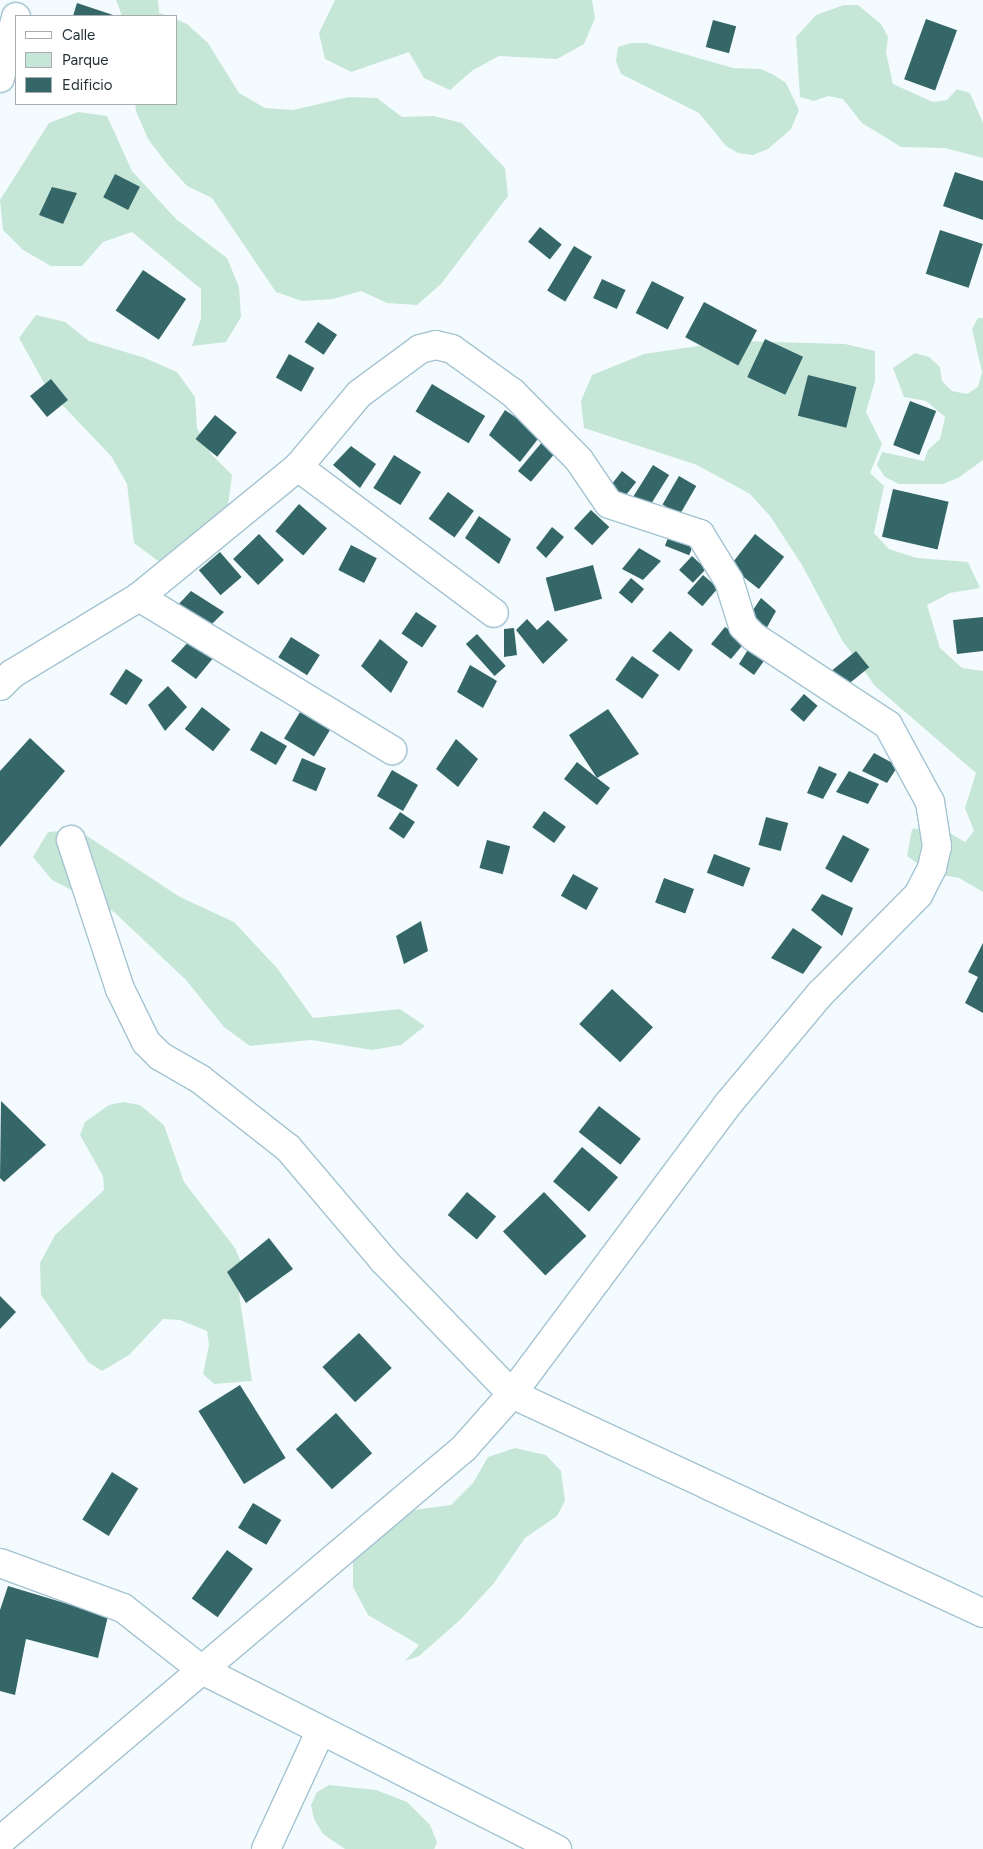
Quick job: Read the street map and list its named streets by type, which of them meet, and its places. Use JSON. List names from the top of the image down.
{
  "legend": ["Calle", "Parque", "Edificio"]
}
